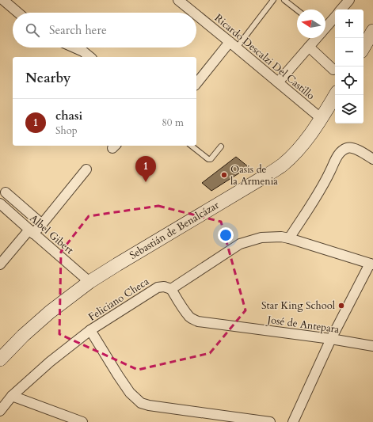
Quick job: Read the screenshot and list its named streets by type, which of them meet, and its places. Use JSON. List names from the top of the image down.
{
  "streets": {
    "main road": ["Sebastián de Benalcázar"],
    "street": [
      "Ricardo Descalzi Del Castillo",
      "Albel Gibert",
      "Feliciano Checa",
      "José de Antepara"
    ]
  },
  "crossings": [
    ["Ricardo Descalzi Del Castillo", "Sebastián de Benalcázar"],
    ["Sebastián de Benalcázar", "Albel Gibert"],
    ["Feliciano Checa", "José de Antepara"]
  ],
  "places": ["Oasis de la Armenia", "Star King School"],
  "north": "left",
  "page": {
    "map_buttons": ["+", "−"],
    "search": "Search here",
    "heading": "Nearby",
    "list": [
      {
        "mark": "1",
        "name": "chasi",
        "note": "Shop",
        "value": "80 m"
      }
    ],
    "pins": "1"
  }
}
